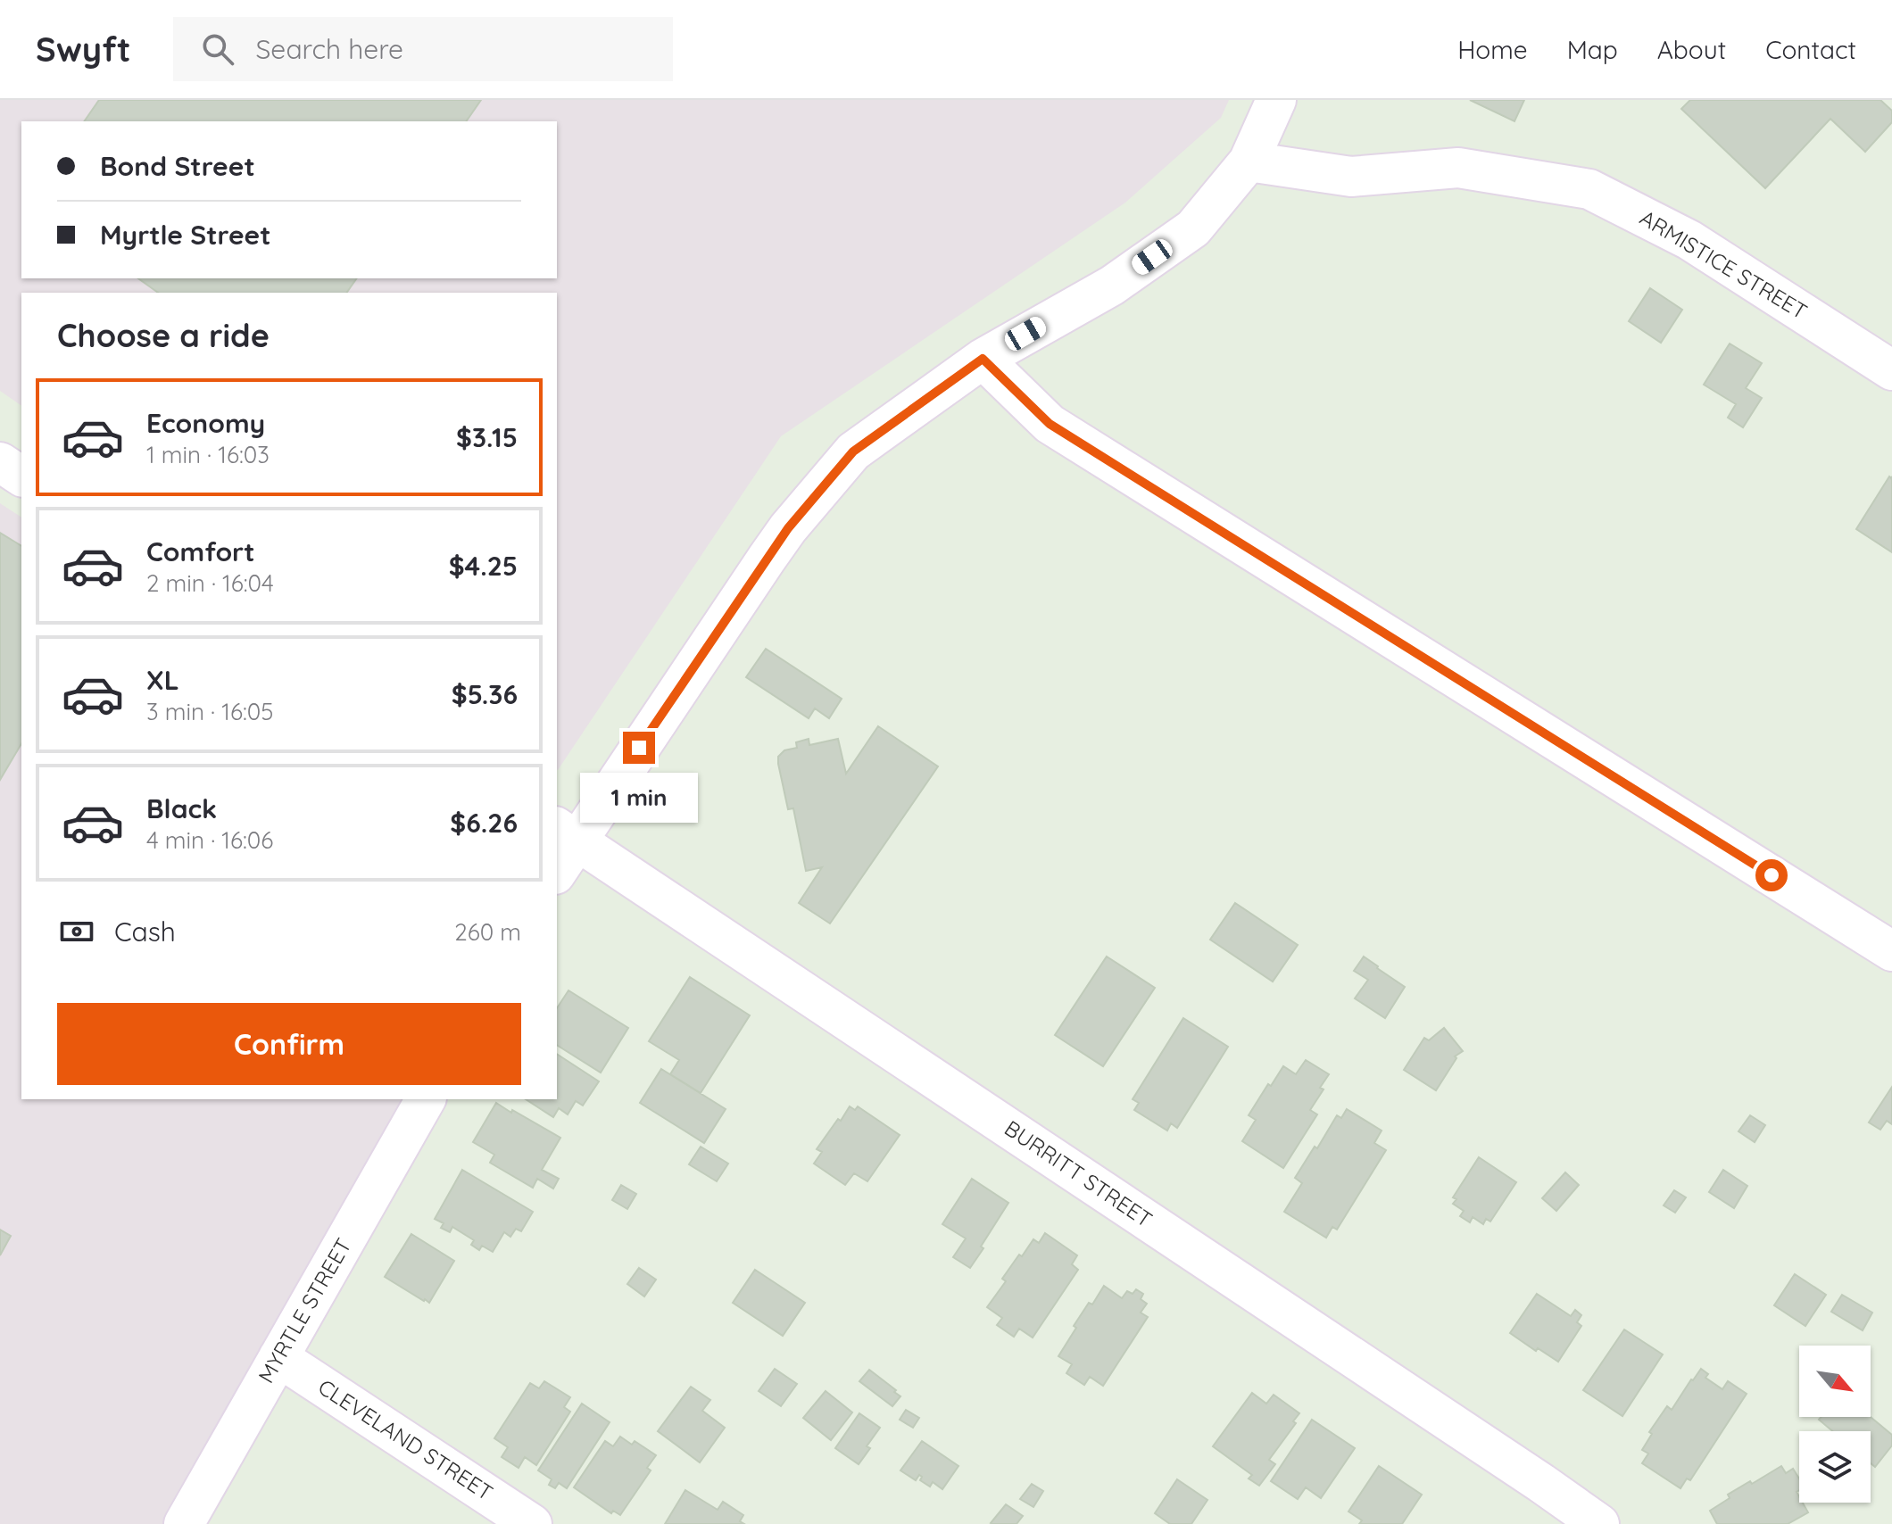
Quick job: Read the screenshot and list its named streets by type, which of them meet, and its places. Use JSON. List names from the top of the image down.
{
  "streets": {
    "street": [
      "ARMISTICE STREET",
      "BURRITT STREET",
      "MYRTLE STREET",
      "CLEVELAND STREET"
    ]
  },
  "crossings": [
    ["MYRTLE STREET", "CLEVELAND STREET"]
  ],
  "north": "bottom right",
  "page": {
    "header": "Swyft",
    "search": "Search here",
    "nav": [
      "Home",
      "Map",
      "About",
      "Contact"
    ],
    "banner": ["Bond Street", "Myrtle Street"],
    "heading": "Choose a ride",
    "list": [
      {
        "name": "Economy",
        "note": "1 min · 16:03",
        "value": "$3.15"
      },
      {
        "name": "Comfort",
        "note": "2 min · 16:04",
        "value": "$4.25"
      },
      {
        "name": "XL",
        "note": "3 min · 16:05",
        "value": "$5.36"
      },
      {
        "name": "Black",
        "note": "4 min · 16:06",
        "value": "$6.26"
      }
    ],
    "bubble": "1 min",
    "pay": ["Cash", "260 m"],
    "buttons": "Confirm"
  }
}
